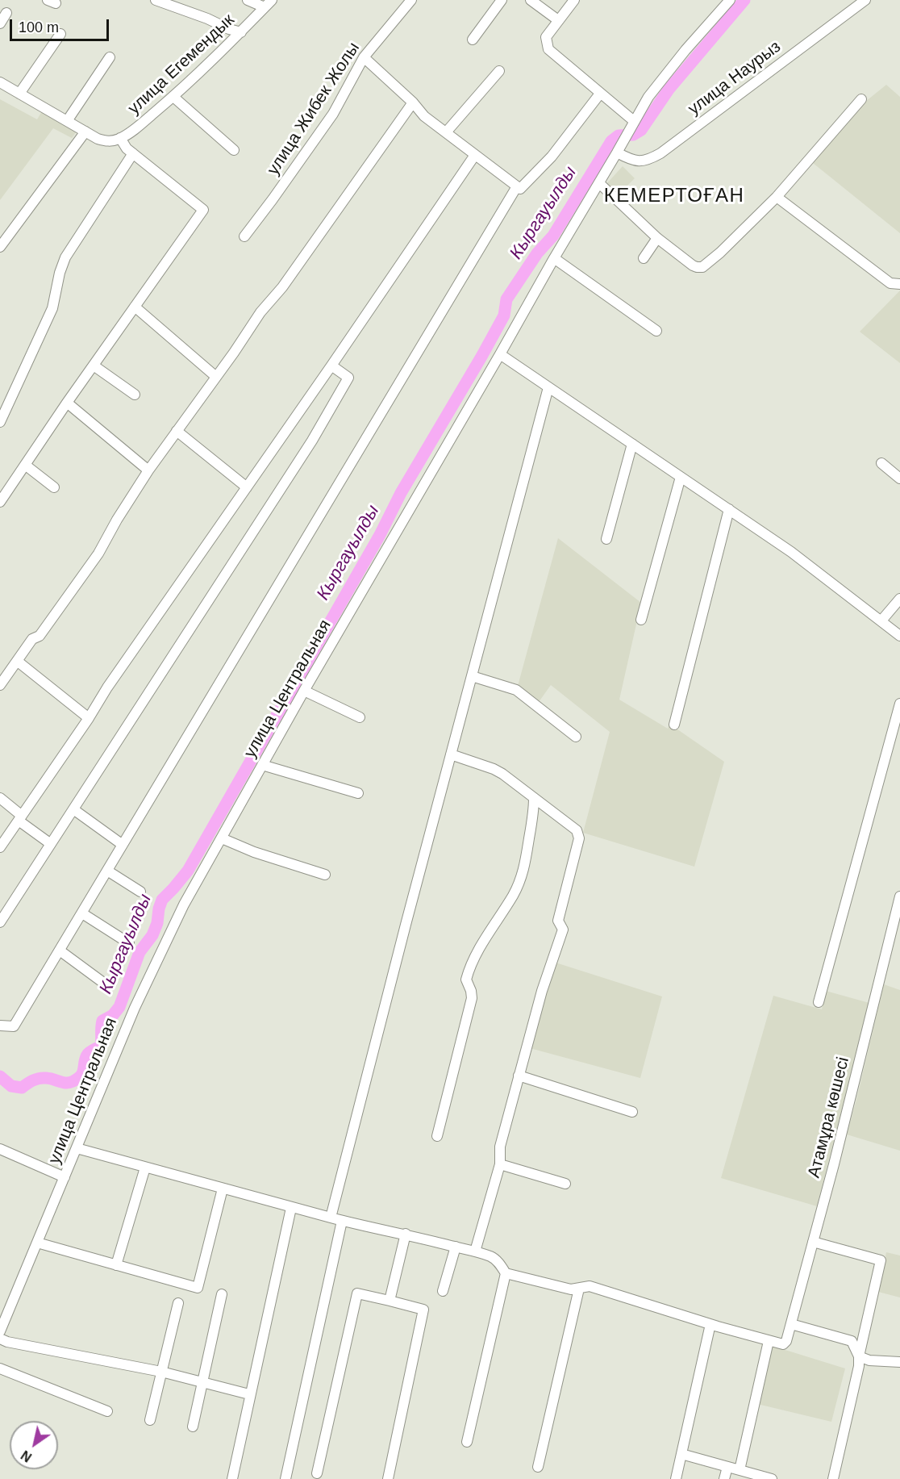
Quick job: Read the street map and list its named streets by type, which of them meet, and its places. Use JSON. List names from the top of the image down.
{
  "streets": {
    "street": [
      "улица Егемендык",
      "улица Наурыз",
      "улица Жибек Жолы",
      "улица Центральная",
      "Атамұра көшесі"
    ]
  },
  "crossings": [
    ["улица Наурыз", "улица Центральная"]
  ],
  "districts": ["КЕМЕРТОҒАН"],
  "water": ["Кыргауылды"],
  "scale_bar": "100 m",
  "north": "bottom left"
}
